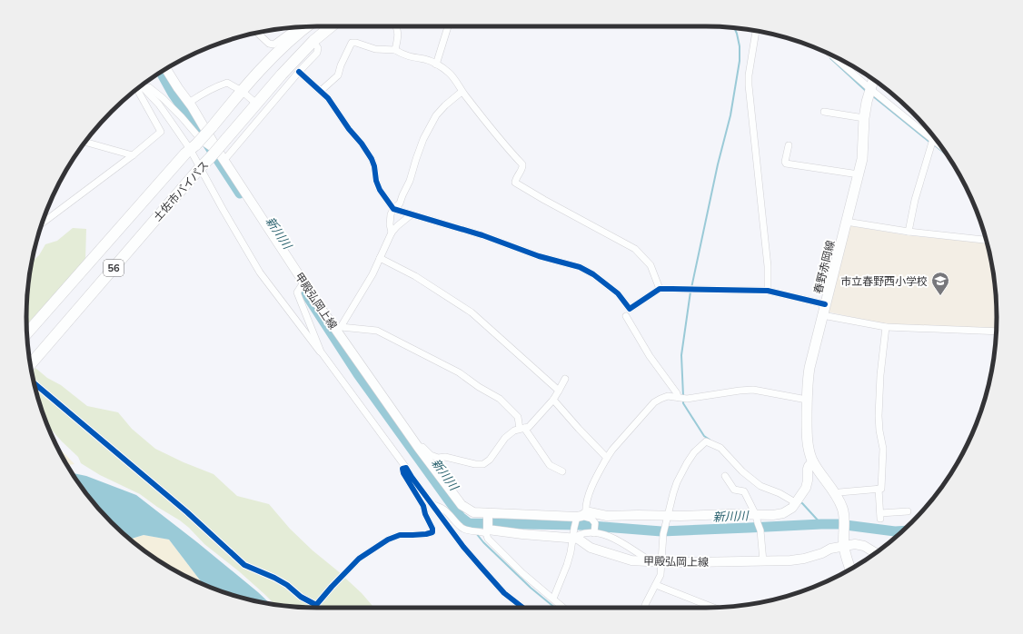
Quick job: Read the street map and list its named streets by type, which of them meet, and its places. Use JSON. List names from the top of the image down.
{
  "streets": {
    "highway": ["土佐市バイパス", "56"],
    "main road": ["春野赤岡線", "甲殿弘岡上線"]
  },
  "crossings": [
    ["春野赤岡線", "甲殿弘岡上線"]
  ],
  "water": ["新川川"],
  "places": {
    "school or university": ["市立春野西小学校"]
  }
}
